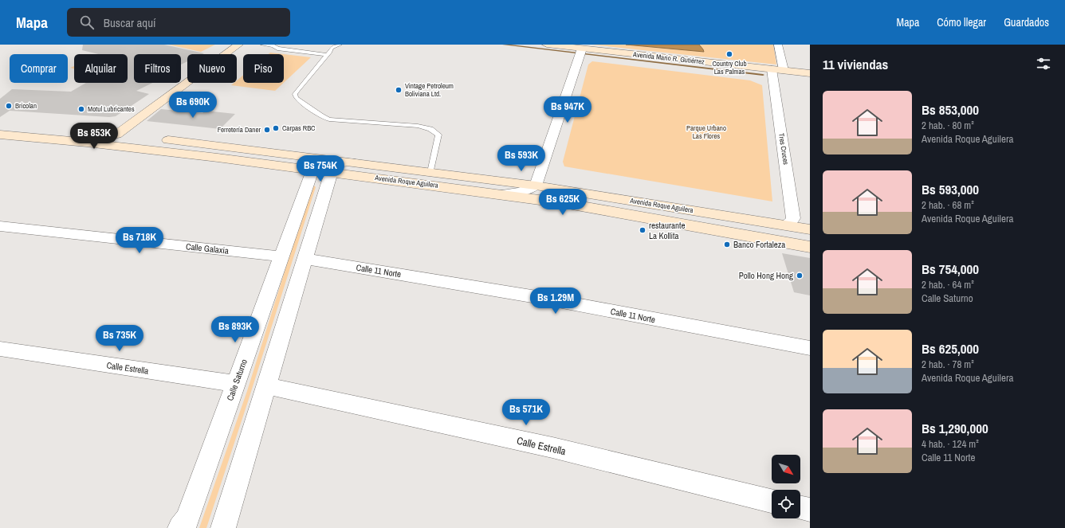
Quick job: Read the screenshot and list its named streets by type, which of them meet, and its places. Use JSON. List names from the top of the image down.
{
  "streets": {
    "main road": ["Avenida Mario R. Gutiérrez", "Avenida Roque Aguilera"],
    "street": [
      "Tres Cruces",
      "Calle Galaxia",
      "Calle 11 Norte",
      "Calle Estrella",
      "Calle Saturno"
    ]
  },
  "crossings": [
    ["Avenida Mario R. Gutiérrez", "Tres Cruces"],
    ["Tres Cruces", "Avenida Roque Aguilera"],
    ["Avenida Roque Aguilera", "Calle Saturno"],
    ["Calle Galaxia", "Calle Saturno"],
    ["Calle Estrella", "Calle Saturno"]
  ],
  "parks": ["Parque Urbano Las Flores"],
  "places": [
    "Country Club Las Palmas",
    "Vintage Petroleum Boliviana Ltd.",
    "Bricolan",
    "Motul Lubricantes",
    "Carpas RBC",
    "Ferretería Daner",
    "restaurante La Kollita",
    "Banco Fortaleza",
    "Pollo Hong Hong"
  ],
  "north": "bottom right",
  "page": {
    "header": "Mapa",
    "search": "Buscar aquí",
    "nav": ["Mapa", "Cómo llegar", "Guardados"],
    "heading": "11 viviendas",
    "chip": [
      "Comprar",
      "Alquilar",
      "Filtros",
      "Nuevo",
      "Piso"
    ],
    "list": [
      {
        "name": "Bs 853,000",
        "note": "2 hab. · 80 m² · Avenida Roque Aguilera"
      },
      {
        "name": "Bs 593,000",
        "note": "2 hab. · 68 m² · Avenida Roque Aguilera"
      },
      {
        "name": "Bs 754,000",
        "note": "2 hab. · 64 m² · Calle Saturno"
      },
      {
        "name": "Bs 625,000",
        "note": "2 hab. · 78 m² · Avenida Roque Aguilera"
      },
      {
        "name": "Bs 1,290,000",
        "note": "4 hab. · 124 m² · Calle 11 Norte"
      }
    ],
    "price": [
      "Bs 690K",
      "Bs 947K",
      "Bs 853K",
      "Bs 593K",
      "Bs 754K",
      "Bs 625K",
      "Bs 718K",
      "Bs 1.29M",
      "Bs 893K",
      "Bs 735K",
      "Bs 571K"
    ]
  }
}
